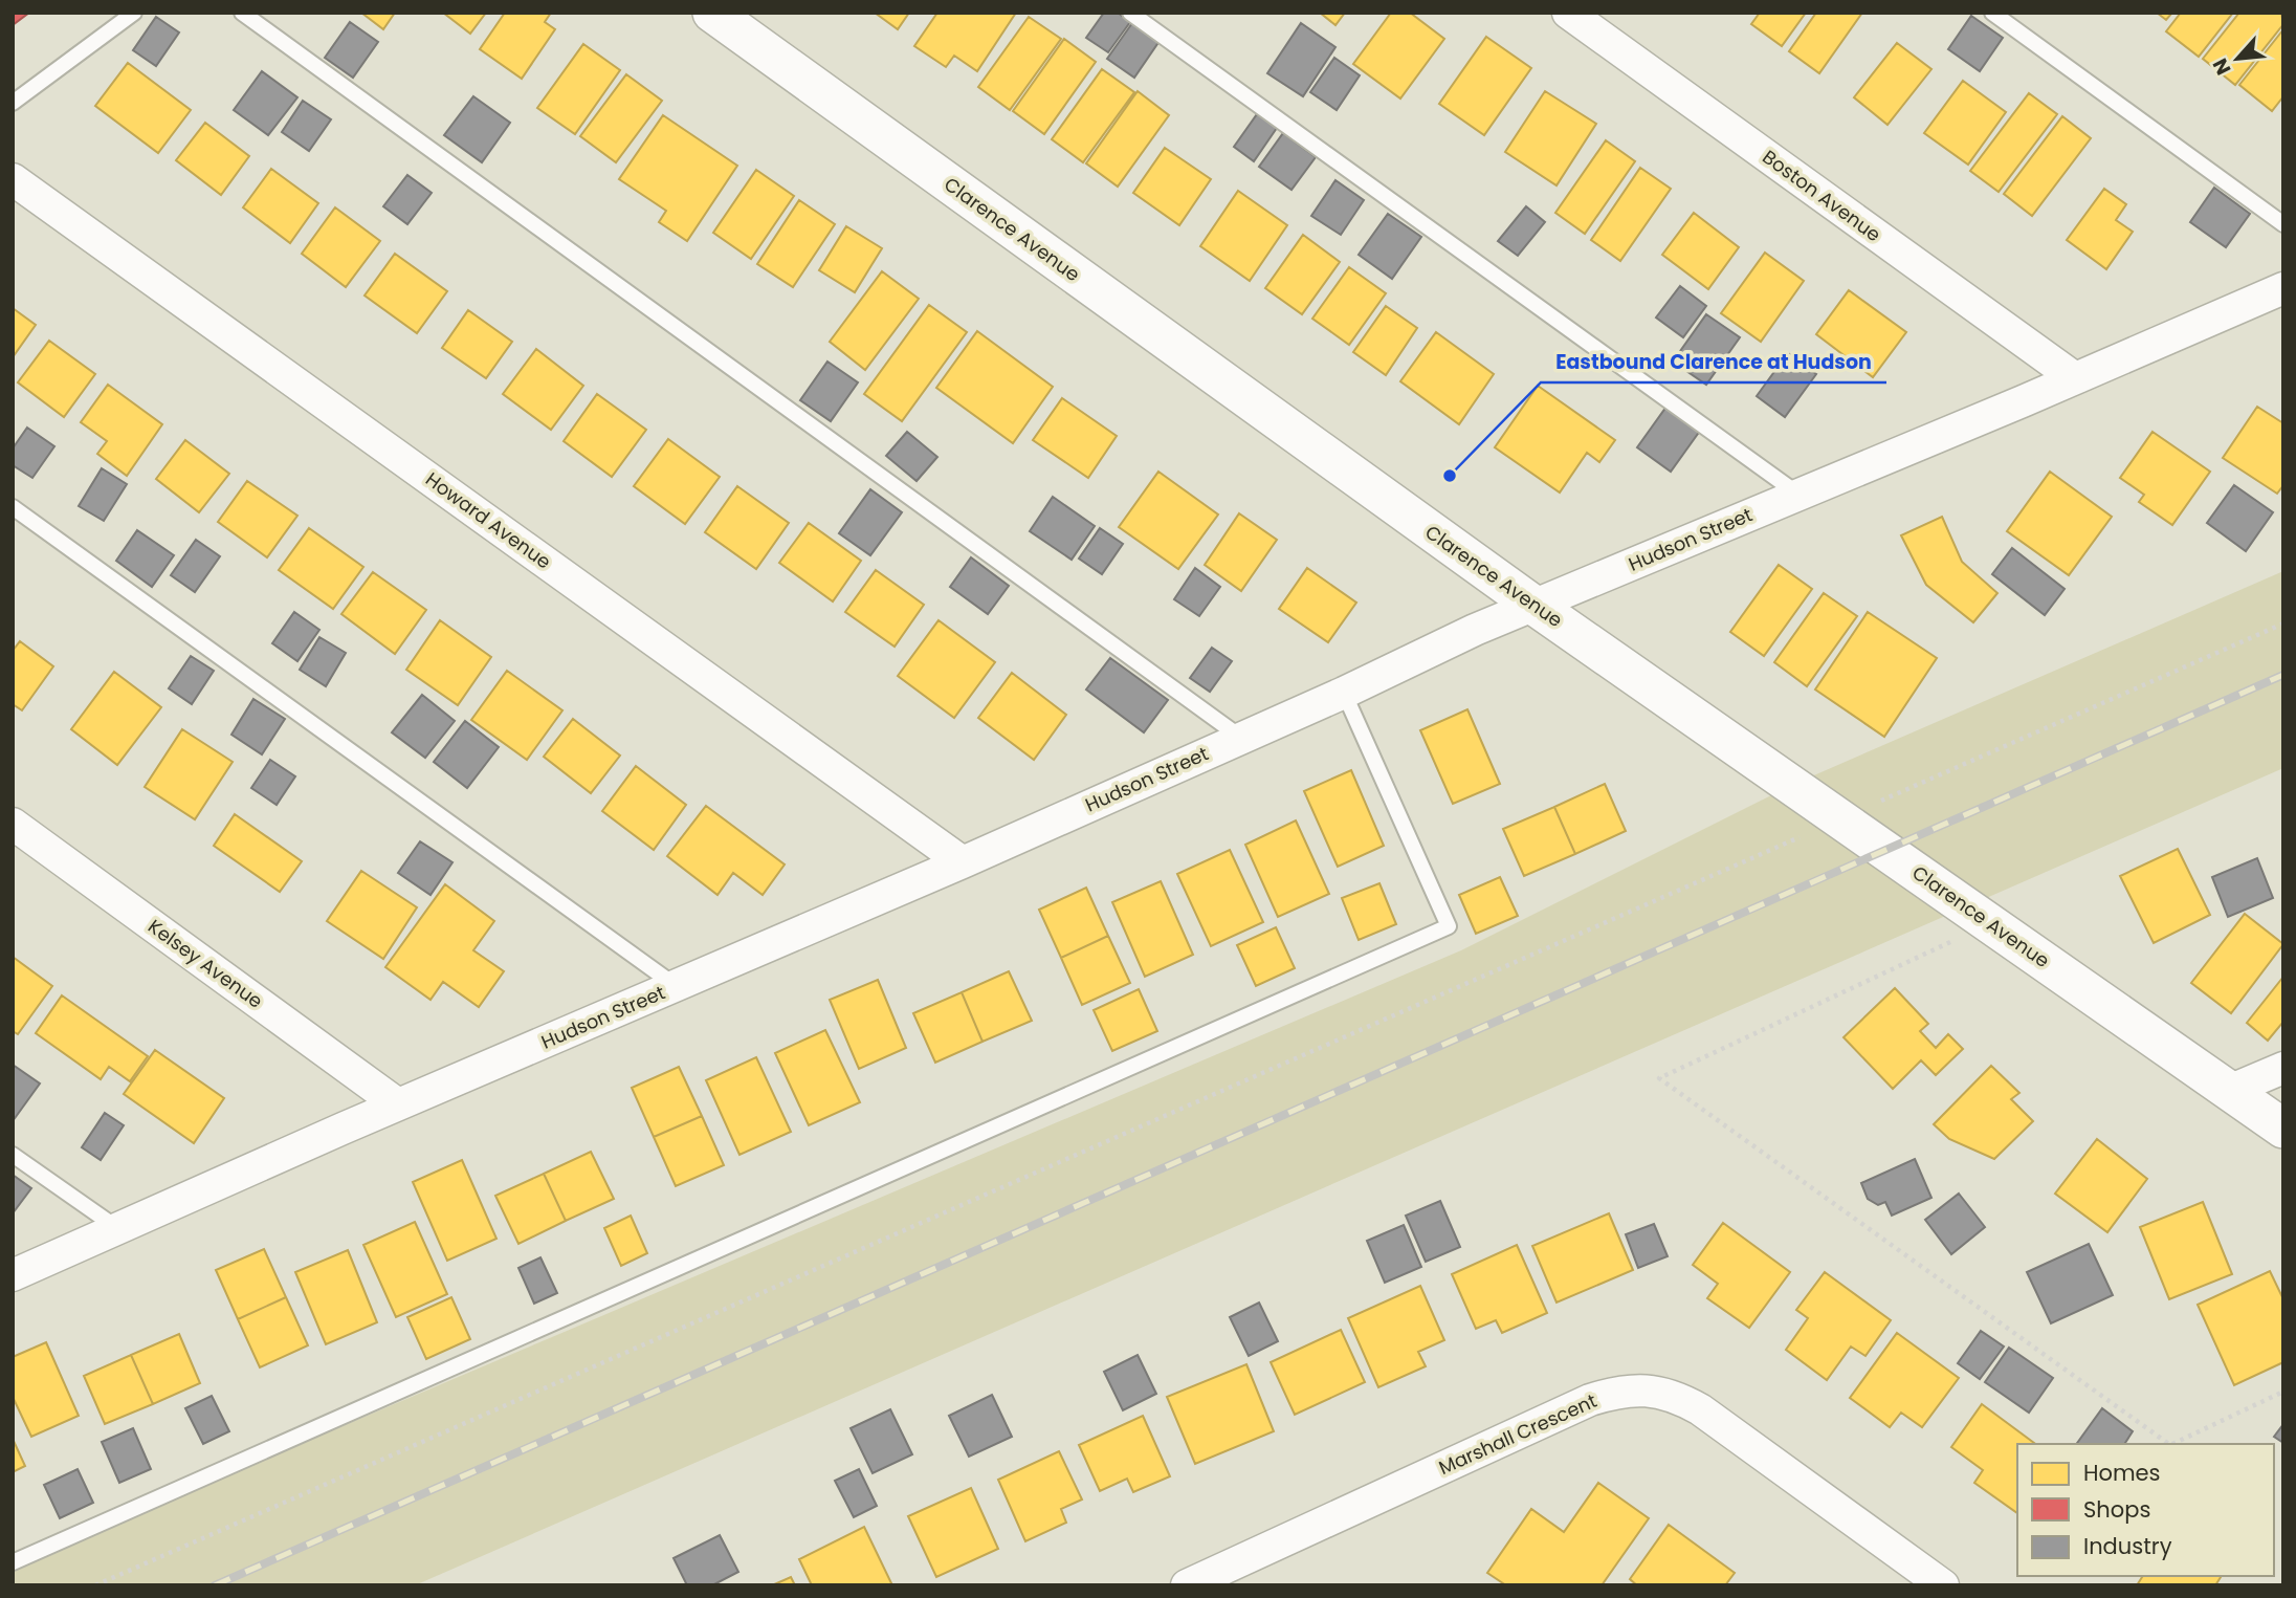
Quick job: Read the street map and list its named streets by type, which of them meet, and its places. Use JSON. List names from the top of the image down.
{
  "streets": {
    "street": [
      "Boston Avenue",
      "Clarence Avenue",
      "Howard Avenue",
      "Hudson Street",
      "Kelsey Avenue",
      "Marshall Crescent"
    ]
  },
  "crossings": [
    ["Boston Avenue", "Hudson Street"],
    ["Clarence Avenue", "Hudson Street"],
    ["Howard Avenue", "Hudson Street"],
    ["Hudson Street", "Kelsey Avenue"]
  ],
  "places": ["Eastbound Clarence at Hudson"],
  "legend": ["Homes", "Shops", "Industry"],
  "north": "bottom left"
}
